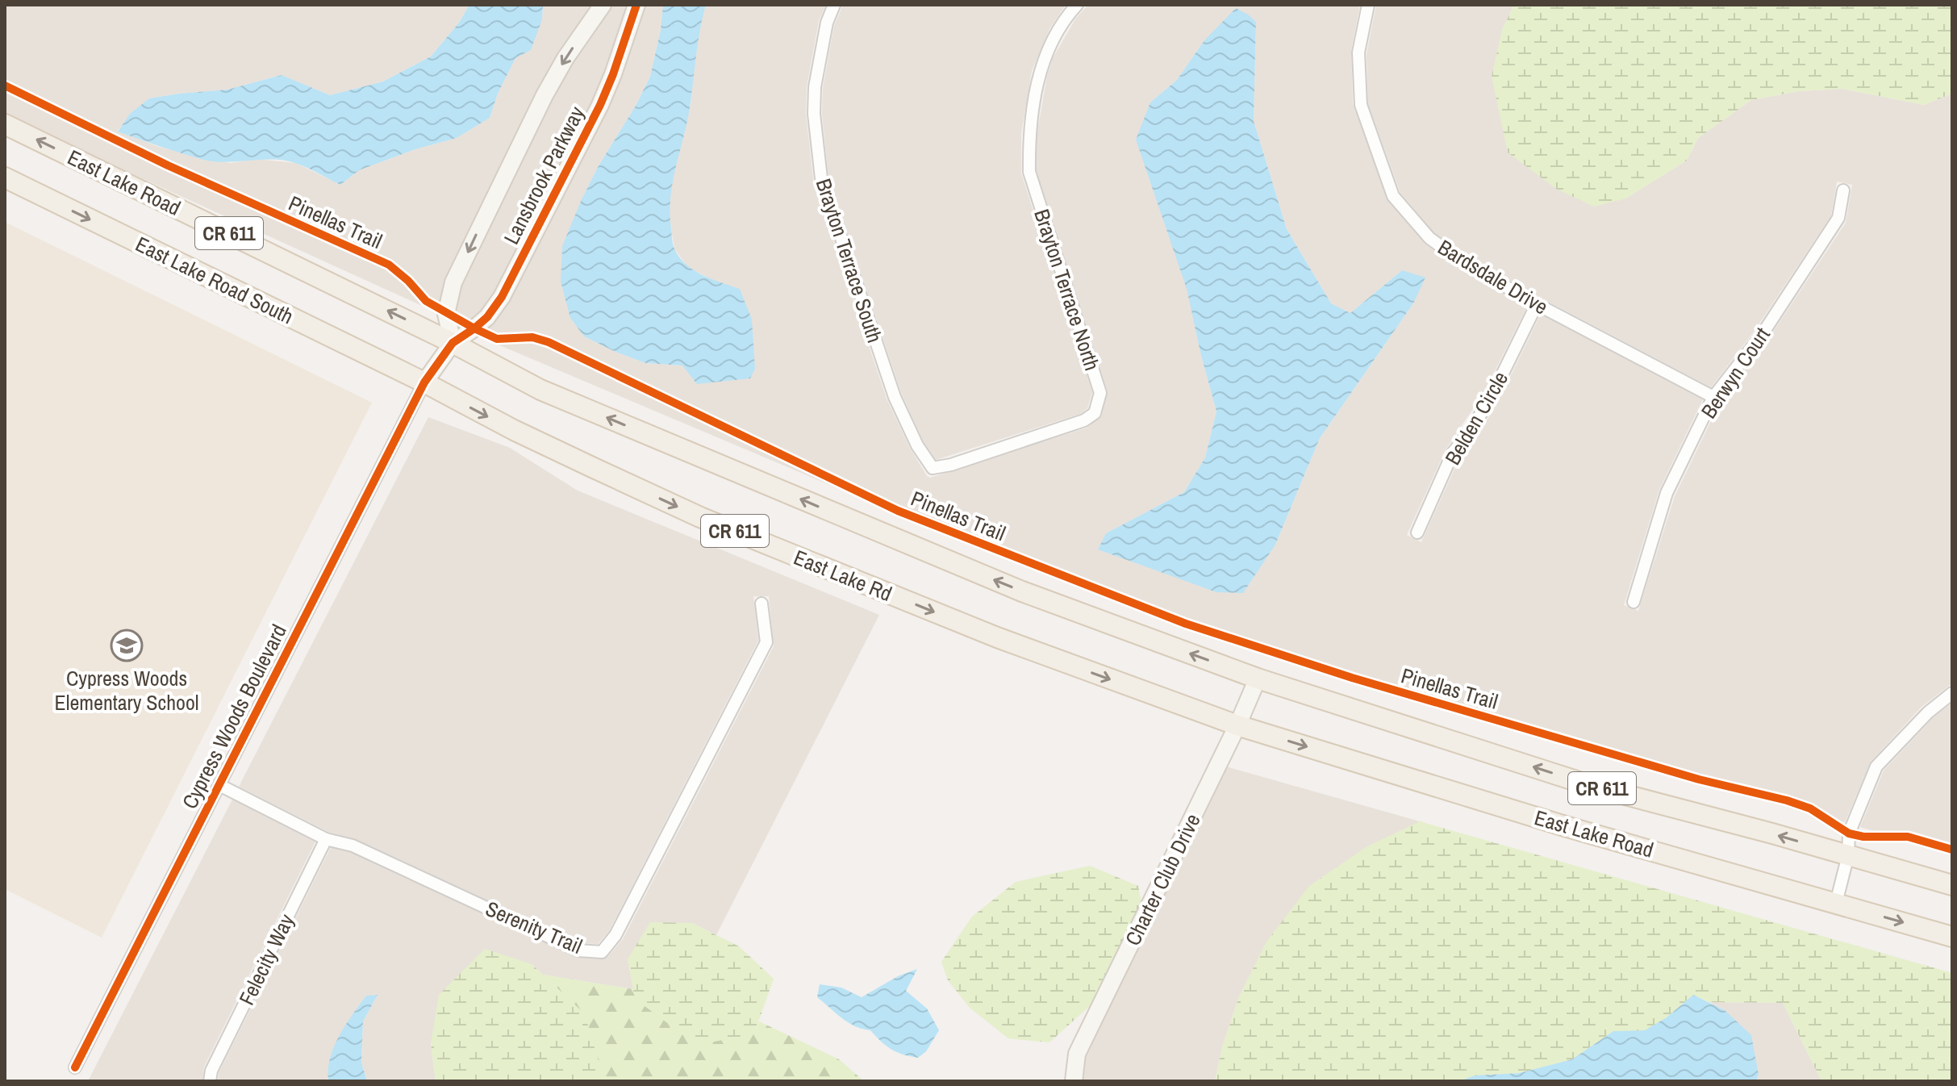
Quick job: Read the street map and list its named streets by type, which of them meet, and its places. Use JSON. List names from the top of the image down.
{
  "streets": {
    "main road": [
      "East Lake Road",
      "CR 611",
      "East Lake Road South",
      "East Lake Rd"
    ],
    "street": [
      "Lansbrook Parkway",
      "Brayton Terrace South",
      "Bardsdale Drive",
      "Brayton Terrace North",
      "Berwyn Court",
      "Belden Circle",
      "Cypress Woods Boulevard",
      "Charter Club Drive",
      "Serenity Trail",
      "Felecity Way"
    ],
    "cycle path": ["Pinellas Trail"]
  },
  "crossings": [
    ["Lansbrook Parkway", "East Lake Road"],
    ["Lansbrook Parkway", "CR 611"],
    ["East Lake Road", "CR 611"],
    ["East Lake Road", "East Lake Rd"],
    ["East Lake Road", "Charter Club Drive"],
    ["CR 611", "Charter Club Drive"],
    ["Brayton Terrace South", "Brayton Terrace North"],
    ["Bardsdale Drive", "Berwyn Court"],
    ["Bardsdale Drive", "Belden Circle"],
    ["East Lake Road South", "East Lake Rd"],
    ["East Lake Road South", "Cypress Woods Boulevard"],
    ["East Lake Rd", "Cypress Woods Boulevard"],
    ["East Lake Rd", "Charter Club Drive"],
    ["Cypress Woods Boulevard", "Serenity Trail"],
    ["Serenity Trail", "Felecity Way"]
  ],
  "one_way": ["East Lake Road South"],
  "places": {
    "school or university": ["Cypress Woods Elementary School"]
  }
}
